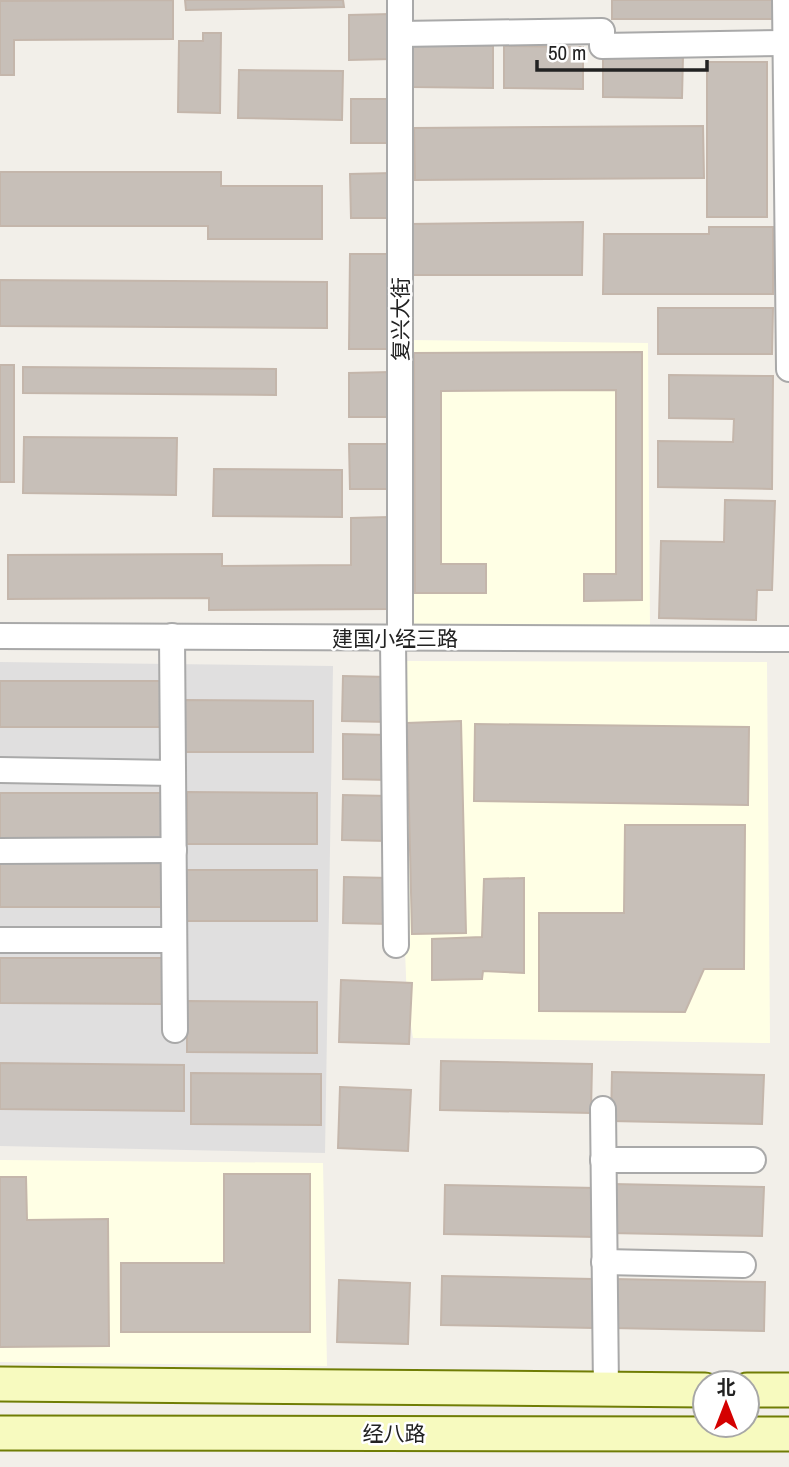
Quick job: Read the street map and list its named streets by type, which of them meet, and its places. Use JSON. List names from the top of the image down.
{
  "streets": {
    "main road": ["经八路"],
    "street": ["复兴大街", "建国小经三路"]
  },
  "crossings": [
    ["复兴大街", "建国小经三路"]
  ],
  "scale_bar": "50 m",
  "north": "top"
}
